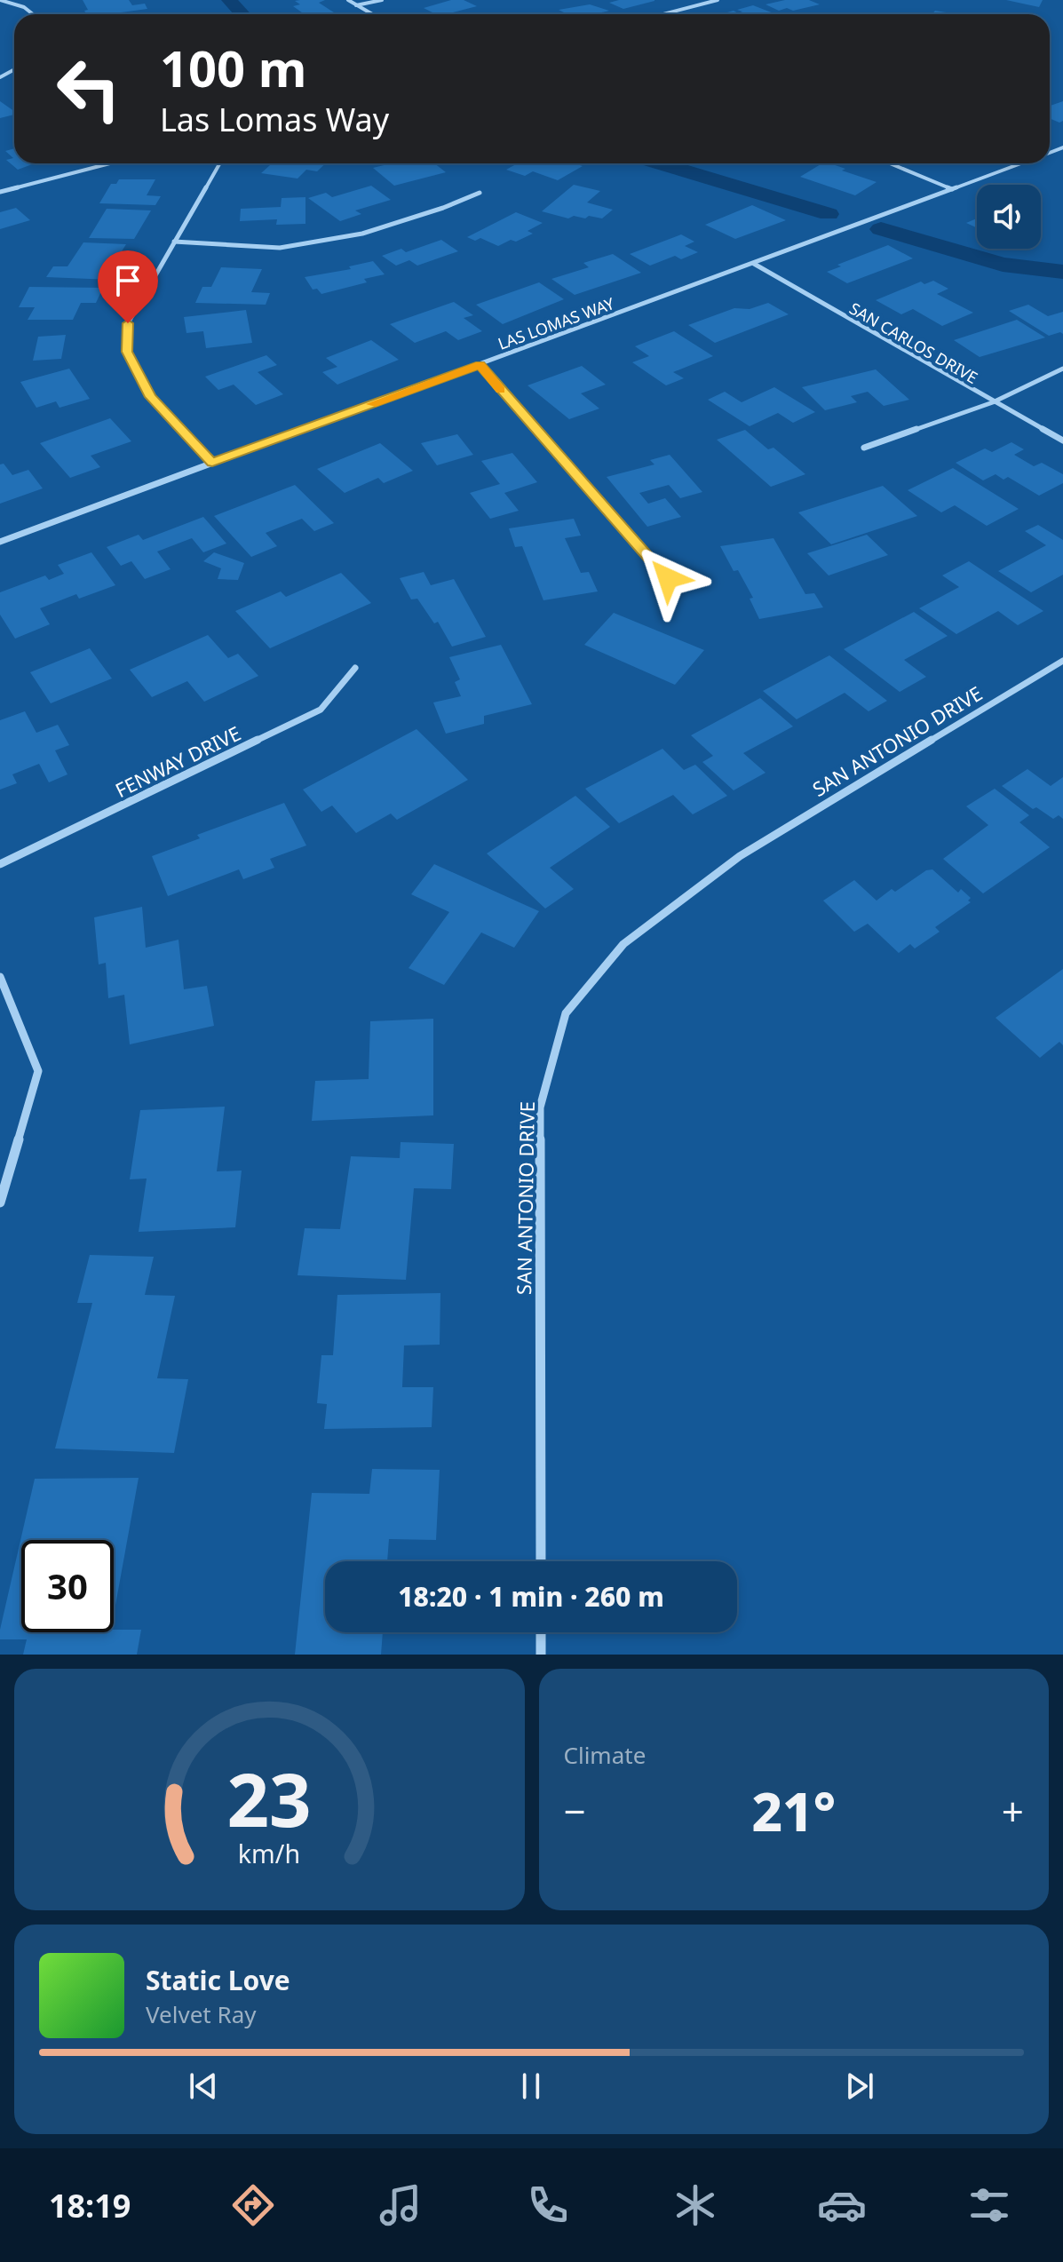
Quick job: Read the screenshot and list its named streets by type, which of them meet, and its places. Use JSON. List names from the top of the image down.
{
  "streets": {
    "street": [
      "LAS LOMAS WAY",
      "SAN CARLOS DRIVE",
      "SAN ANTONIO DRIVE",
      "FENWAY DRIVE"
    ]
  },
  "crossings": [
    ["LAS LOMAS WAY", "SAN CARLOS DRIVE"]
  ],
  "page": {
    "turn": ["100 m", "Las Lomas Way"],
    "limit": "30",
    "trip": "18:20 · 1 min · 260 m",
    "tile": "Climate",
    "heat": ["−", "21°", "+"],
    "song": ["Static Love", "Velvet Ray"],
    "tabs": "18:19",
    "gauge": ["23", "km/h"]
  }
}
